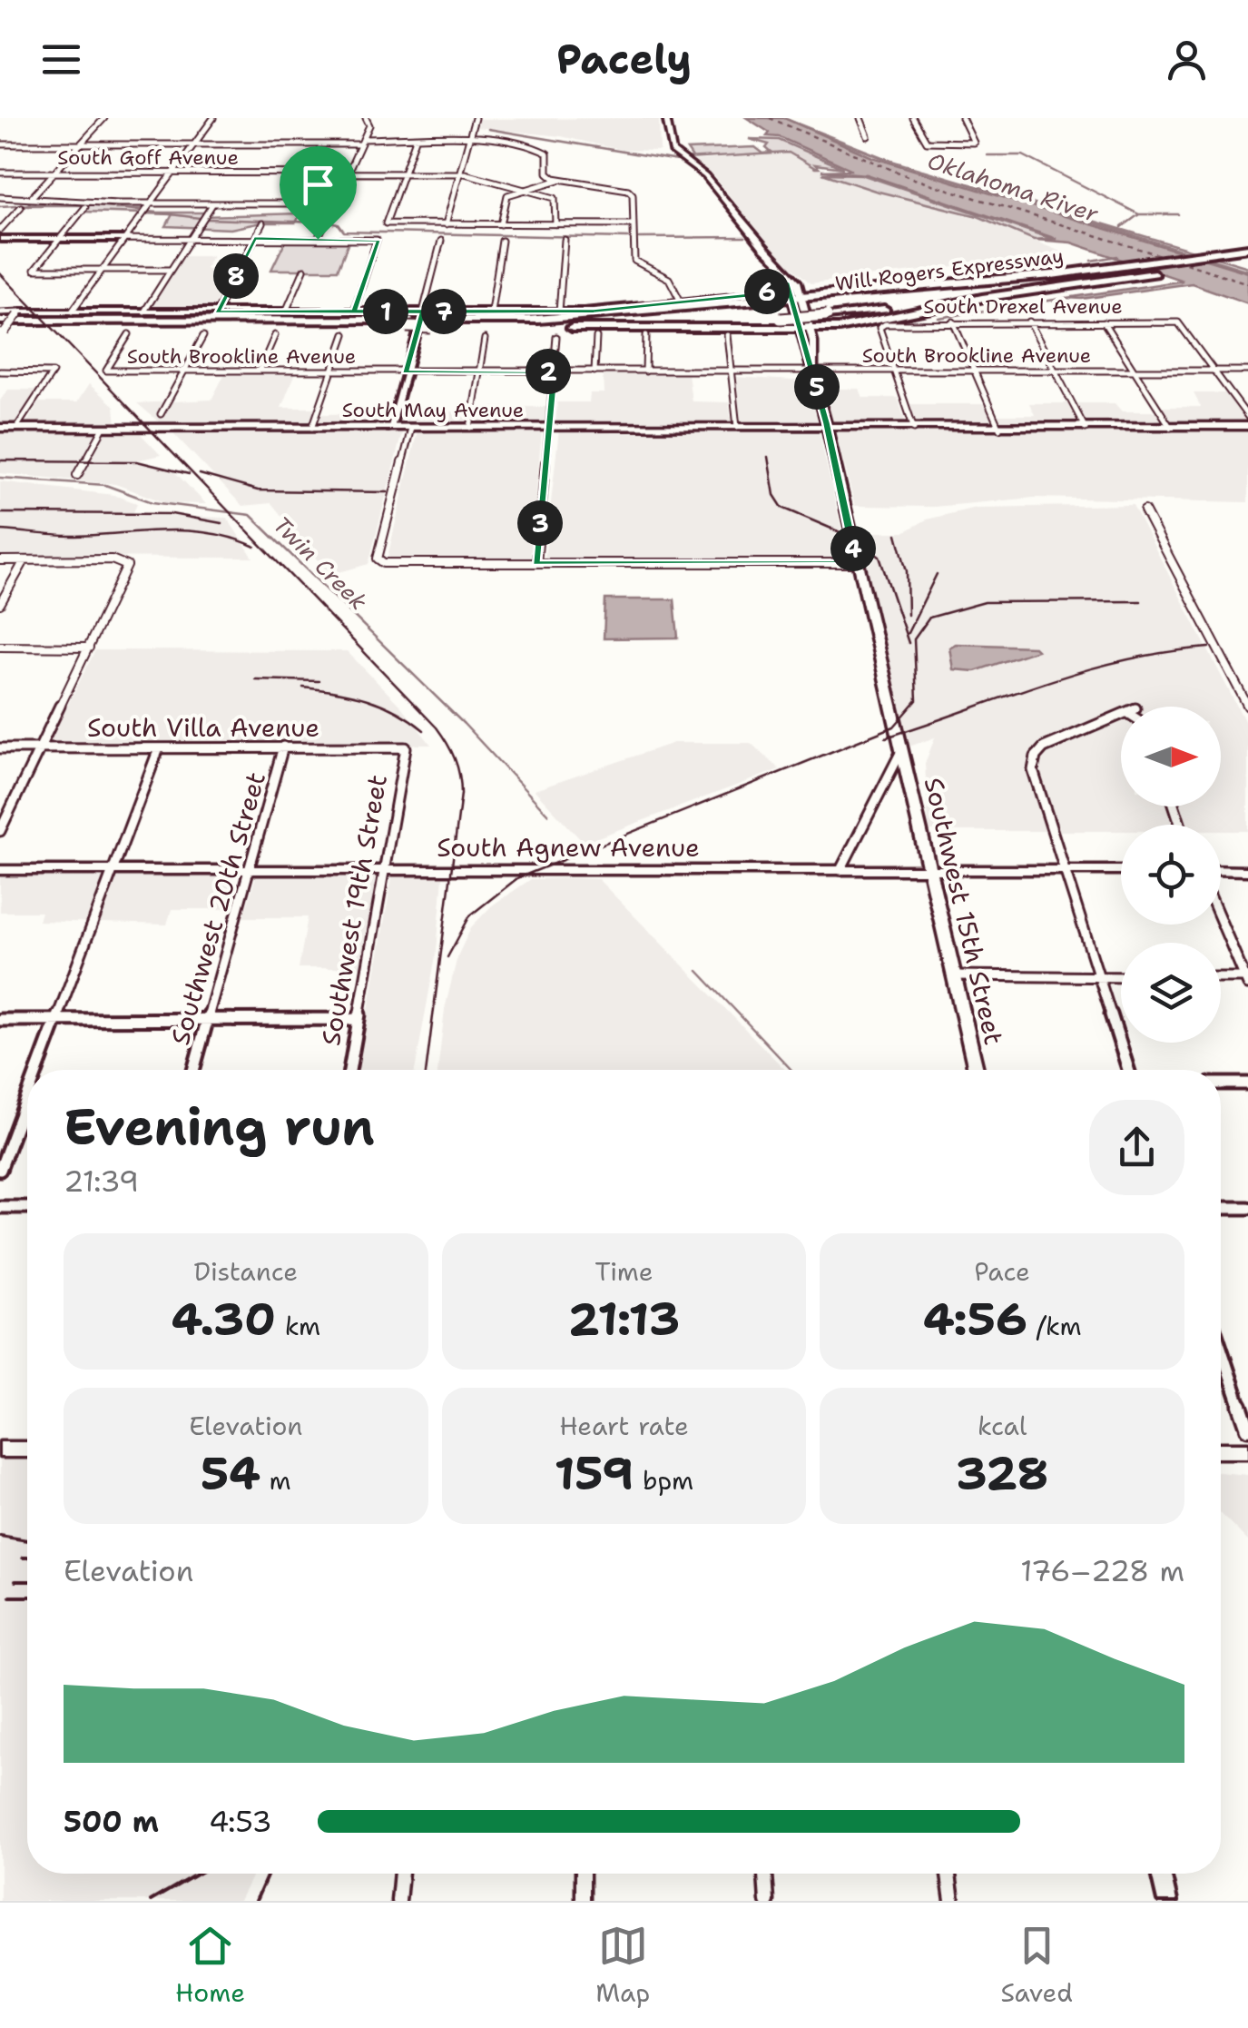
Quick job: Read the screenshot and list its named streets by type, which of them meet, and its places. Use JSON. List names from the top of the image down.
{
  "streets": {
    "highway": ["Will Rogers Expressway"],
    "main road": ["South May Avenue", "South Agnew Avenue", "Southwest 15th Street"],
    "street": [
      "South Goff Avenue",
      "South Drexel Avenue",
      "South Brookline Avenue",
      "South Villa Avenue",
      "Southwest 20th Street",
      "Southwest 19th Street"
    ]
  },
  "crossings": [
    ["South Drexel Avenue", "South Brookline Avenue"],
    ["South Brookline Avenue", "Southwest 15th Street"],
    ["South May Avenue", "Southwest 15th Street"],
    ["South Villa Avenue", "Southwest 20th Street"],
    ["South Villa Avenue", "Southwest 19th Street"],
    ["South Agnew Avenue", "Southwest 20th Street"],
    ["South Agnew Avenue", "Southwest 19th Street"],
    ["South Agnew Avenue", "Southwest 15th Street"]
  ],
  "water": ["Oklahoma River", "Twin Creek"],
  "north": "right",
  "page": {
    "header": "Pacely",
    "pins": [
      "8",
      "6",
      "1",
      "7",
      "2",
      "5",
      "3",
      "4"
    ],
    "heading": ["Evening run", "21:39"],
    "stats": [
      ["Distance", "4.30 km"],
      ["Time", "21:13"],
      ["Pace", "4:56 /km"],
      ["Elevation", "54 m"],
      ["Heart rate", "159 bpm"],
      ["kcal", "328"]
    ],
    "chart": ["Elevation", "176–228 m"],
    "list": [
      {
        "name": "500 m",
        "note": "4:53"
      }
    ],
    "tabs": ["Home", "Map", "Saved"]
  }
}
